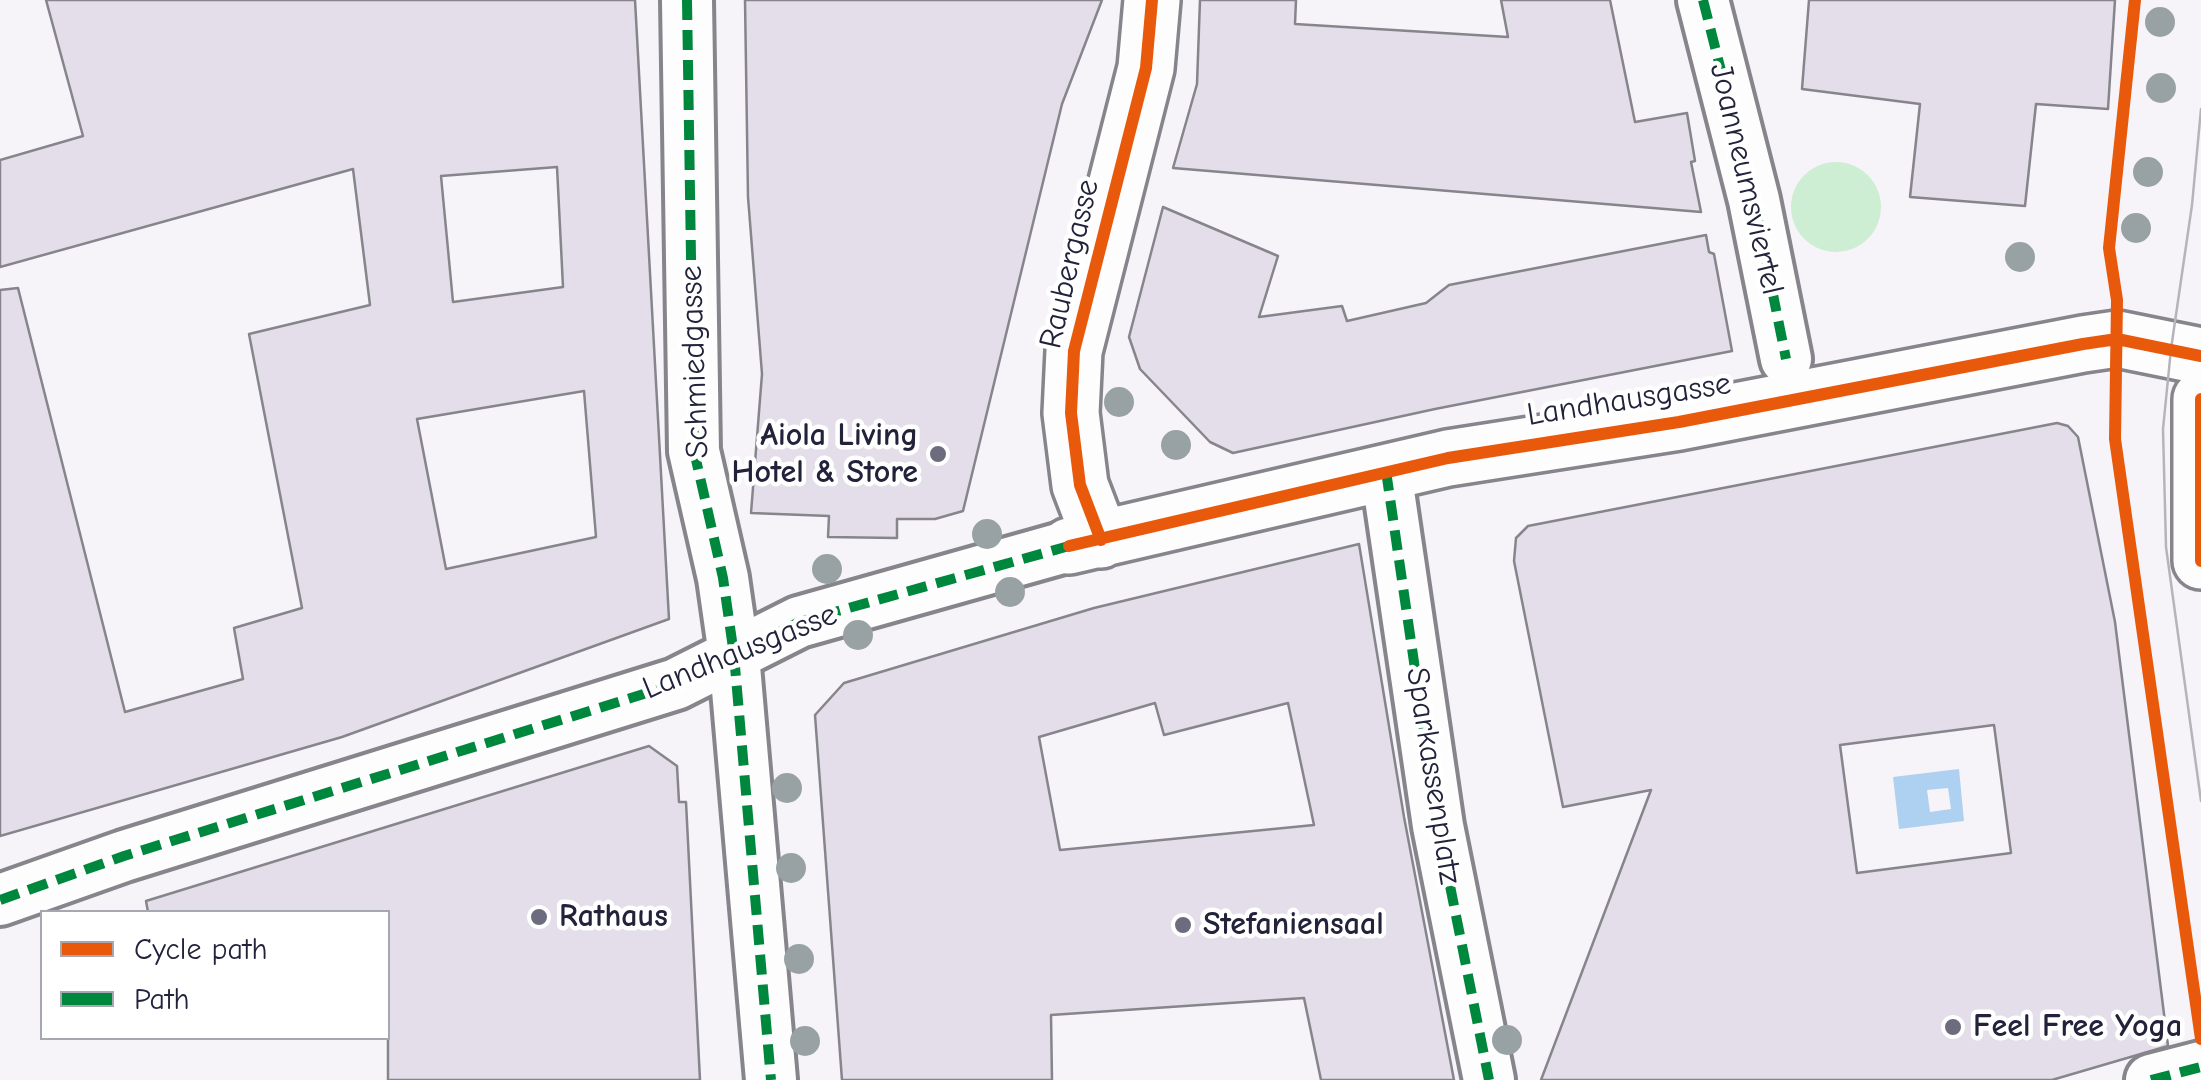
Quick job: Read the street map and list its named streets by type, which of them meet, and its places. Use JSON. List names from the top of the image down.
{
  "streets": {
    "street": [
      "Joanneumsviertel",
      "Raubergasse",
      "Schmiedgasse",
      "Landhausgasse",
      "Sparkassenplatz"
    ]
  },
  "crossings": [
    ["Raubergasse", "Landhausgasse"],
    ["Schmiedgasse", "Landhausgasse"],
    ["Landhausgasse", "Sparkassenplatz"]
  ],
  "places": [
    "Aiola Living Hotel & Store",
    "Rathaus",
    "Stefaniensaal",
    "Feel Free Yoga"
  ],
  "legend": ["Cycle path", "Path"]
}
